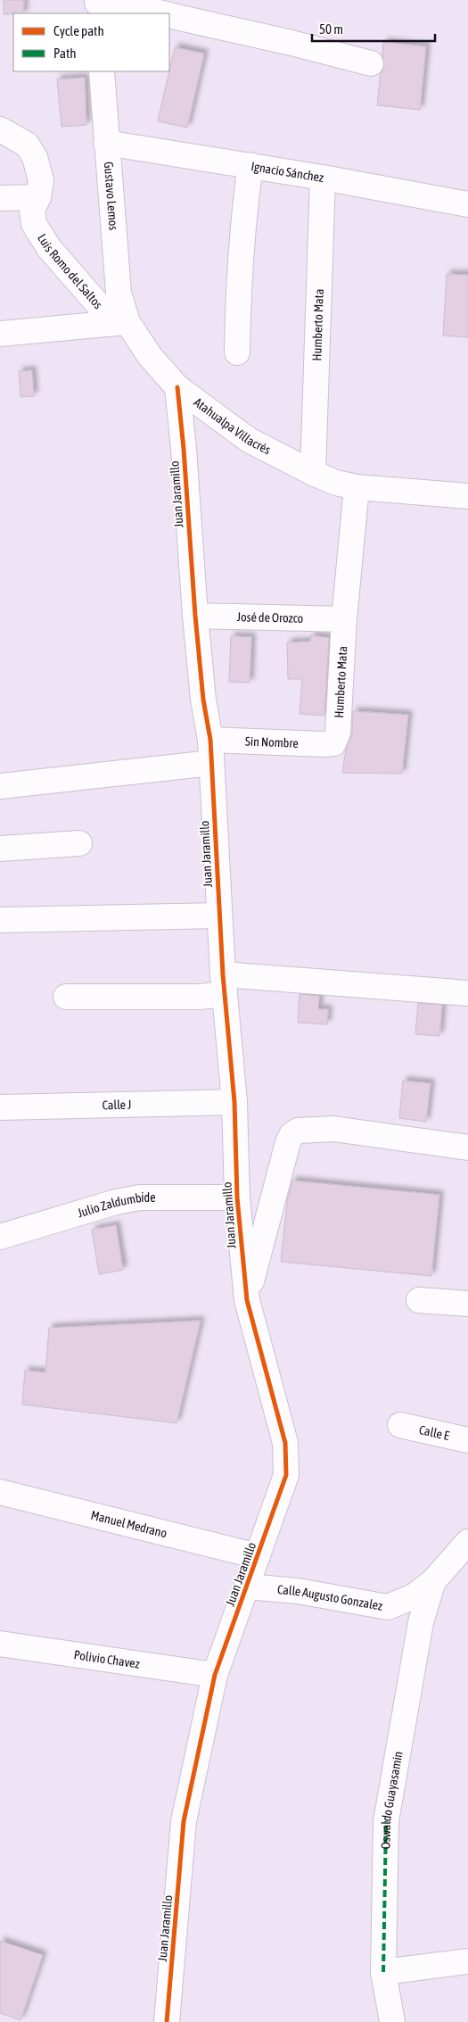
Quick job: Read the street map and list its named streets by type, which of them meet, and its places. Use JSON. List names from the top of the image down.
{
  "streets": {
    "street": [
      "Ignacio Sánchez",
      "Gustavo Lemos",
      "Luis Romo del Saltos",
      "Humberto Mata",
      "Atahualpa Villacrés",
      "Juan Jaramillo",
      "José de Orozco",
      "Sin Nombre",
      "Calle J",
      "Julio Zaldumbide",
      "Calle E",
      "Manuel Medrano",
      "Calle Augusto Gonzalez",
      "Polivio Chavez",
      "Oswaldo Guayasamin"
    ]
  },
  "crossings": [
    ["Ignacio Sánchez", "Gustavo Lemos"],
    ["Ignacio Sánchez", "Humberto Mata"],
    ["Gustavo Lemos", "Luis Romo del Saltos"],
    ["Gustavo Lemos", "Atahualpa Villacrés"],
    ["Luis Romo del Saltos", "Atahualpa Villacrés"],
    ["Humberto Mata", "Atahualpa Villacrés"],
    ["Humberto Mata", "José de Orozco"],
    ["Humberto Mata", "Sin Nombre"],
    ["Atahualpa Villacrés", "Juan Jaramillo"],
    ["Juan Jaramillo", "José de Orozco"],
    ["Juan Jaramillo", "Sin Nombre"],
    ["Juan Jaramillo", "Calle J"],
    ["Juan Jaramillo", "Julio Zaldumbide"],
    ["Juan Jaramillo", "Manuel Medrano"],
    ["Juan Jaramillo", "Calle Augusto Gonzalez"],
    ["Juan Jaramillo", "Polivio Chavez"],
    ["Calle Augusto Gonzalez", "Oswaldo Guayasamin"]
  ],
  "legend": ["Cycle path", "Path"],
  "scale_bar": "50 m"
}
